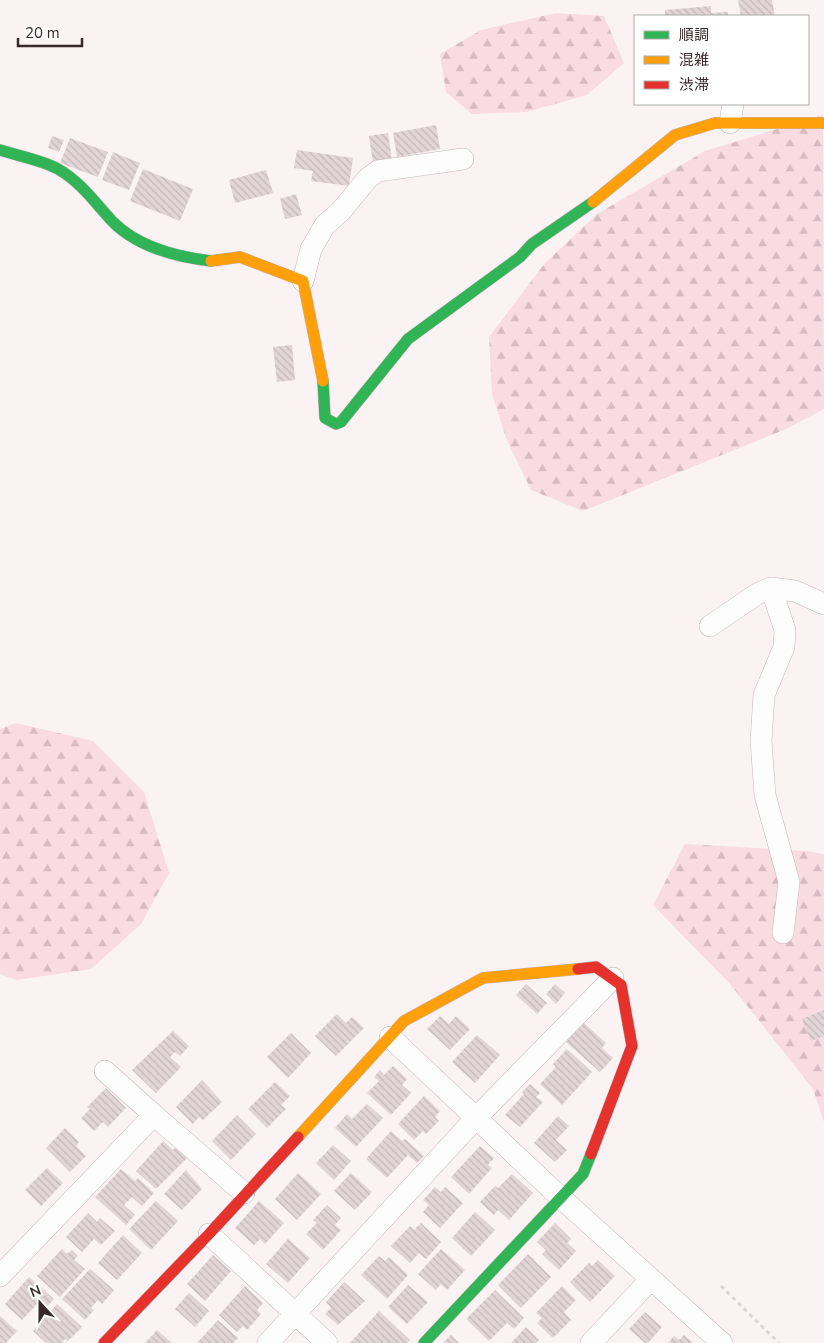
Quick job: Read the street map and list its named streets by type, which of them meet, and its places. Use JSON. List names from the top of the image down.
{
  "legend": ["順調", "混雑", "渋滞"],
  "scale_bar": "20 m",
  "north": "top"
}
